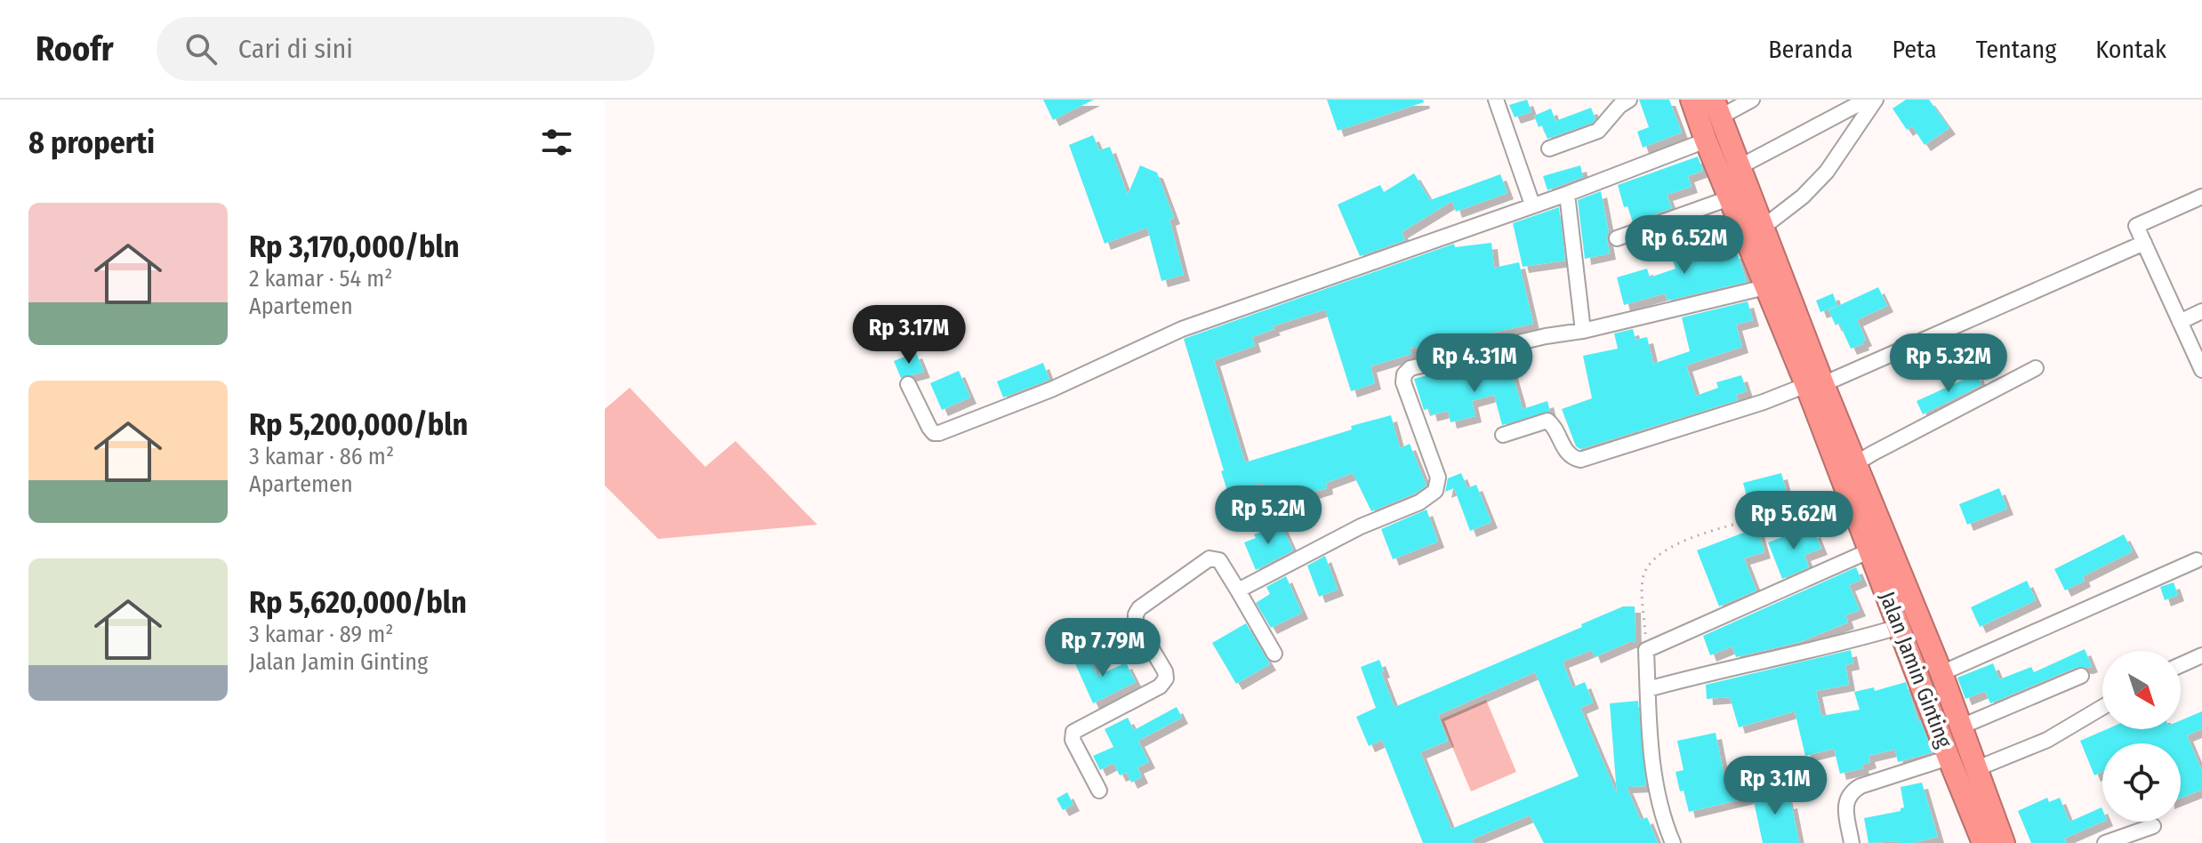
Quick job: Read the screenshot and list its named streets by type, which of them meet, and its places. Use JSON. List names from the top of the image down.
{
  "streets": {
    "highway": ["Jalan Jamin Ginting"]
  },
  "north": "bottom right",
  "page": {
    "header": "Roofr",
    "search": "Cari di sini",
    "nav": [
      "Beranda",
      "Peta",
      "Tentang",
      "Kontak"
    ],
    "heading": "8 properti",
    "list": [
      {
        "name": "Rp 3,170,000/bln",
        "note": "2 kamar · 54 m² · Apartemen"
      },
      {
        "name": "Rp 5,200,000/bln",
        "note": "3 kamar · 86 m² · Apartemen"
      },
      {
        "name": "Rp 5,620,000/bln",
        "note": "3 kamar · 89 m² · Jalan Jamin Ginting"
      }
    ],
    "price": [
      "Rp 6.52M",
      "Rp 3.17M",
      "Rp 4.31M",
      "Rp 5.32M",
      "Rp 5.2M",
      "Rp 5.62M",
      "Rp 7.79M",
      "Rp 3.1M"
    ]
  }
}
